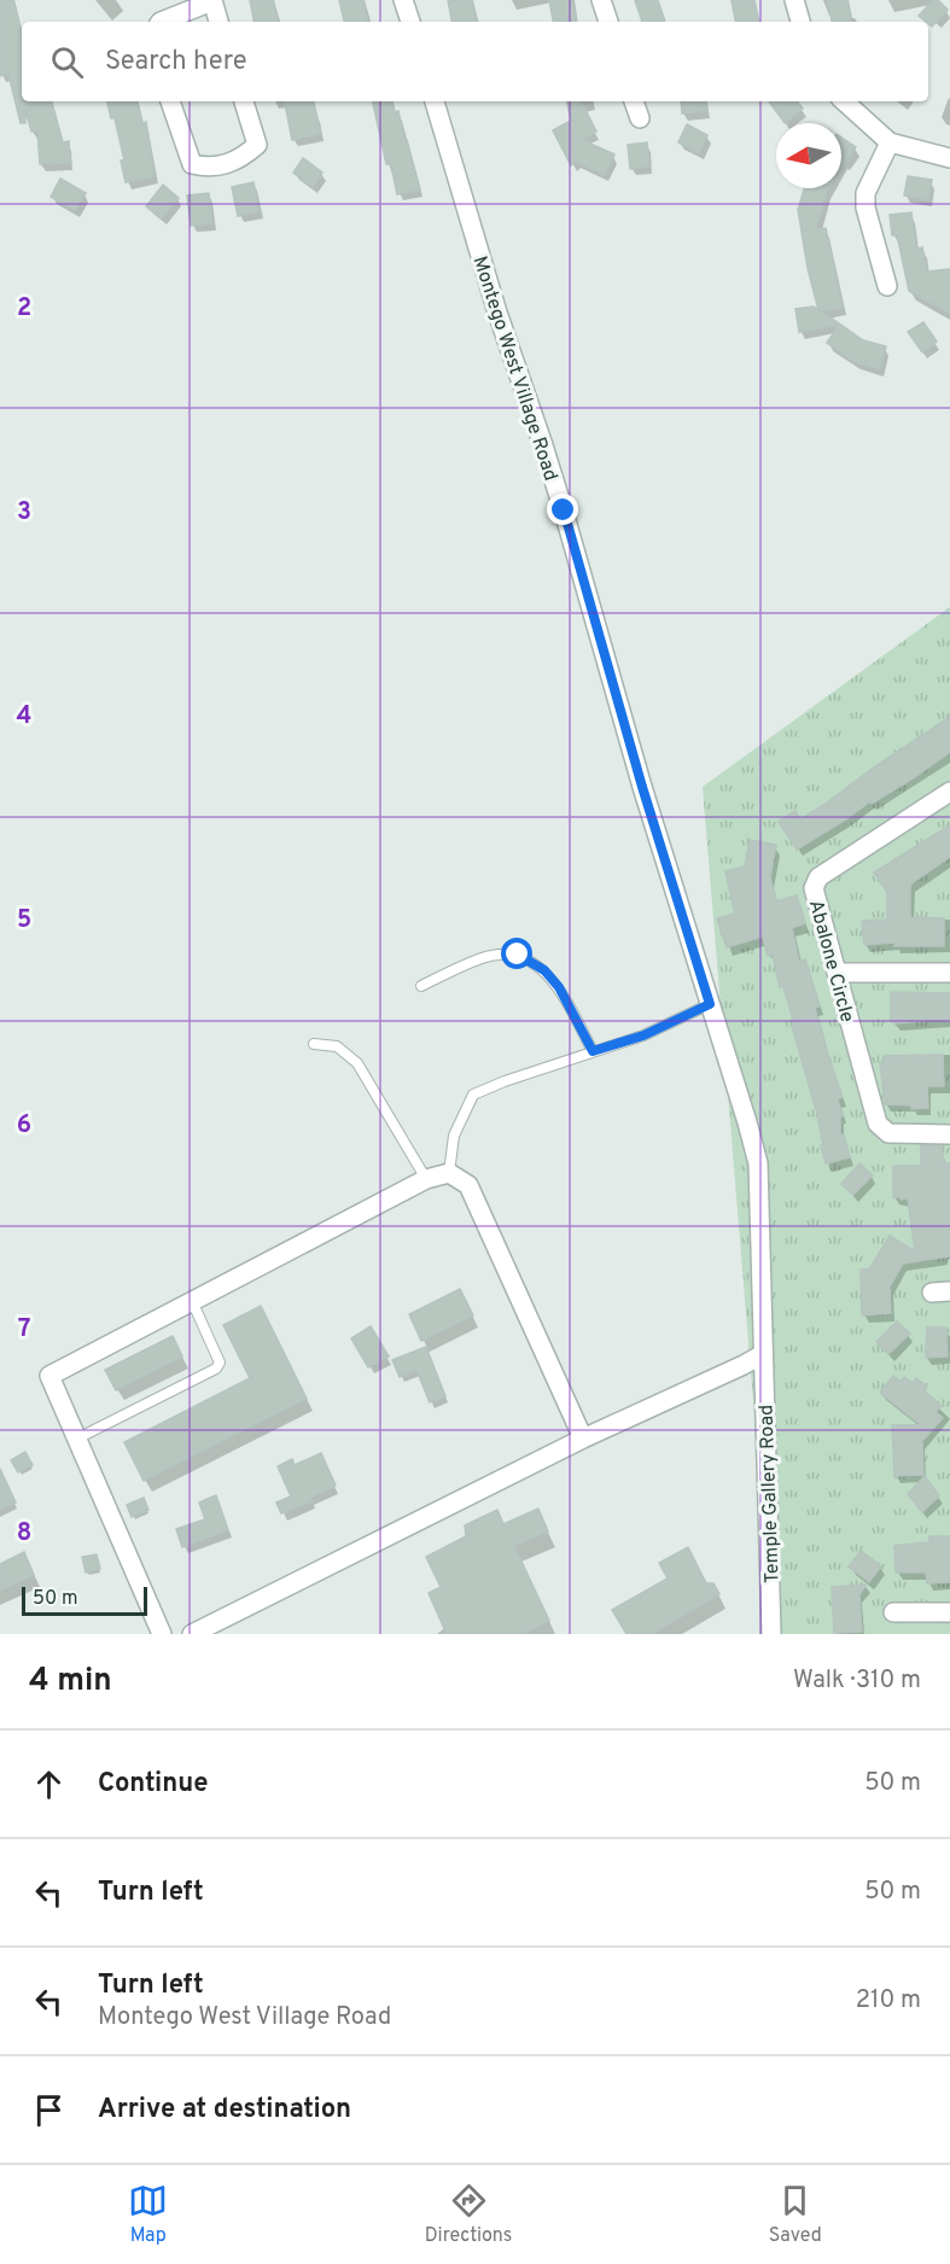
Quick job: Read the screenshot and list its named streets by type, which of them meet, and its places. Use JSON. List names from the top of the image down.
{
  "streets": {
    "street": ["Montego West Village Road", "Abalone Circle", "Temple Gallery Road"]
  },
  "crossings": [
    ["Montego West Village Road", "Temple Gallery Road"]
  ],
  "scale_bar": "50 m",
  "north": "left",
  "page": {
    "search": "Search here",
    "scale": "50 m",
    "heading": ["4 min", "Walk · 310 m"],
    "list": [
      ["Continue", "50 m"],
      ["Turn left", "50 m"],
      ["Turn left", "Montego West Village Road", "210 m"],
      "Arrive at destination"
    ],
    "nav": ["Map", "Directions", "Saved"]
  },
  "grid": {
    "rows": [
      "2",
      "3",
      "4",
      "5",
      "6",
      "7",
      "8"
    ]
  }
}
